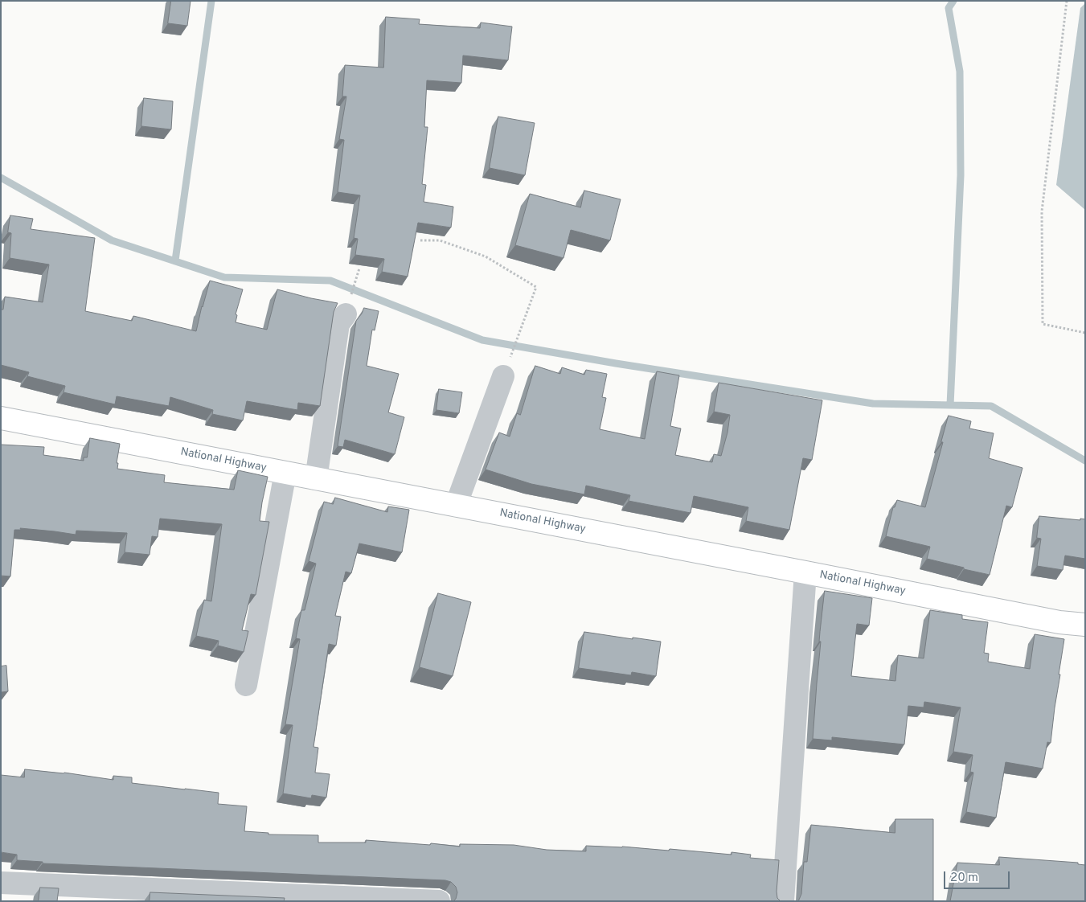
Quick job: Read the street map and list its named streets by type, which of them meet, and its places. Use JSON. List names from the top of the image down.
{
  "streets": {
    "main road": ["National Highway"]
  },
  "scale_bar": "20 m"
}
